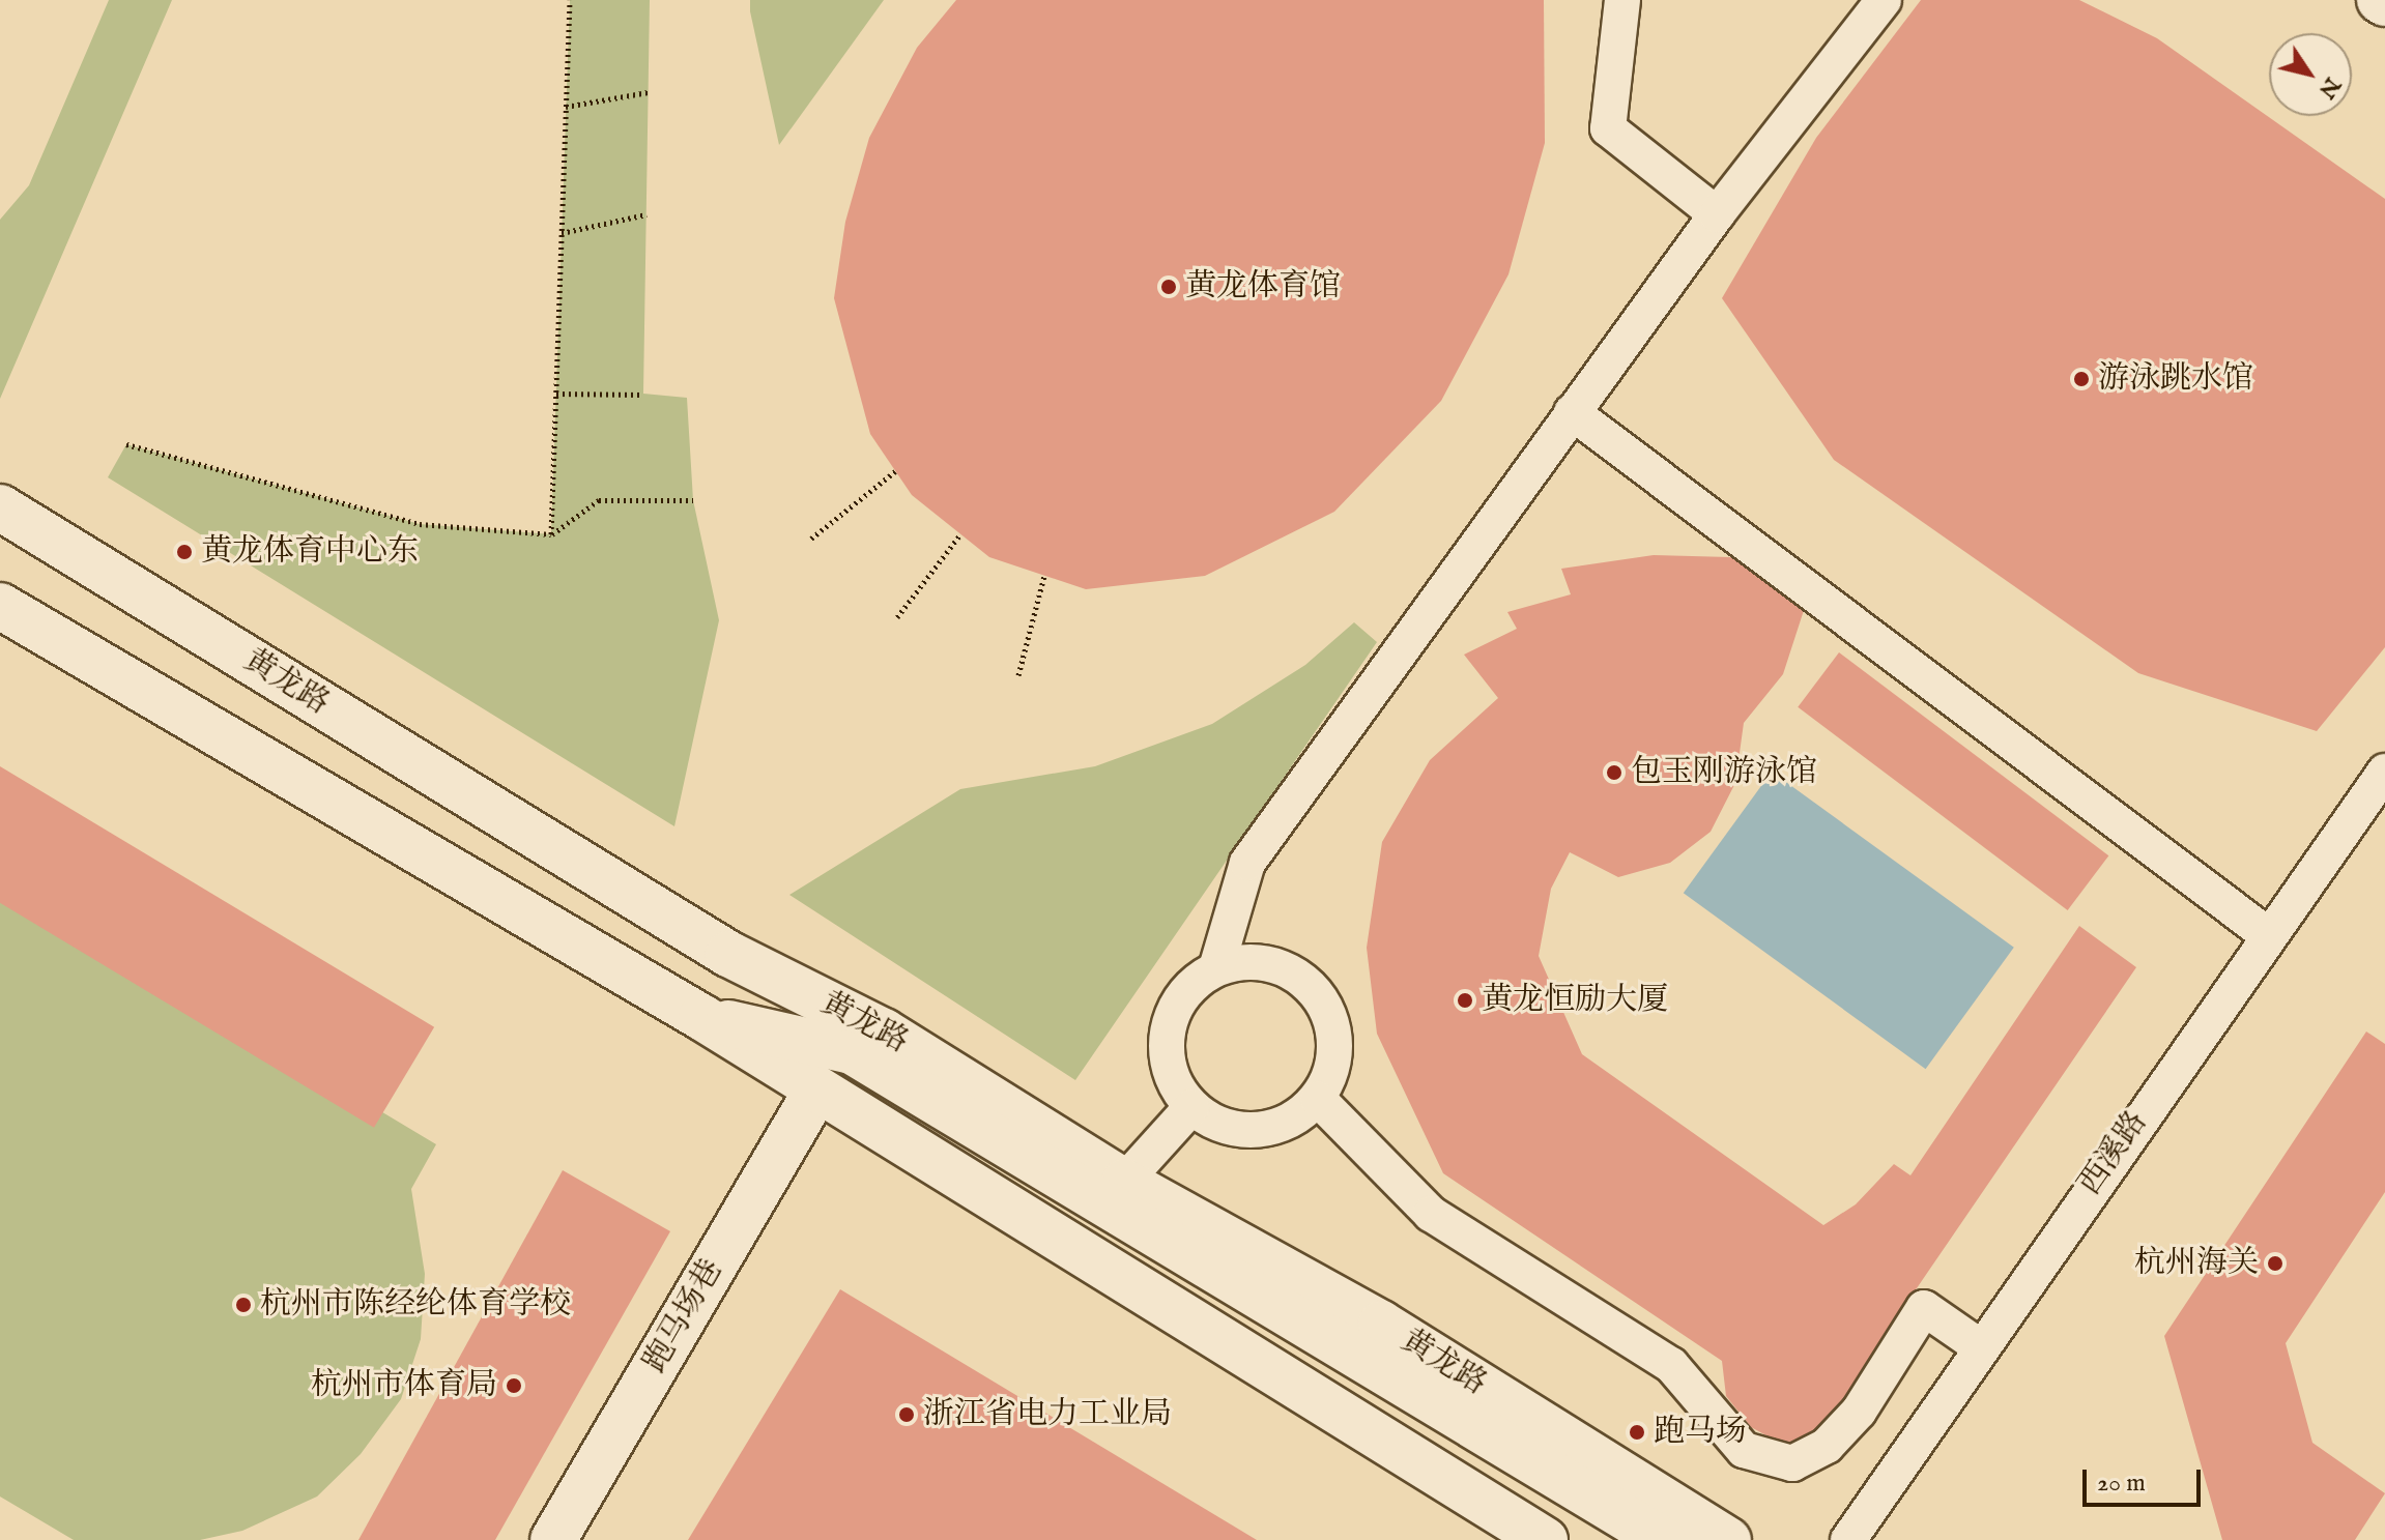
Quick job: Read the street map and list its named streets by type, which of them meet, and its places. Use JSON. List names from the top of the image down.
{
  "streets": {
    "main road": ["黄龙路", "跑马场巷"],
    "street": ["西溪路"]
  },
  "places": [
    "黄龙体育馆",
    "游泳跳水馆",
    "黄龙体育中心东",
    "包玉刚游泳馆",
    "黄龙恒励大厦",
    "杭州海关",
    "杭州市陈经纶体育学校",
    "杭州市体育局",
    "浙江省电力工业局",
    "跑马场"
  ],
  "scale_bar": "20 m",
  "north": "bottom right"
}
